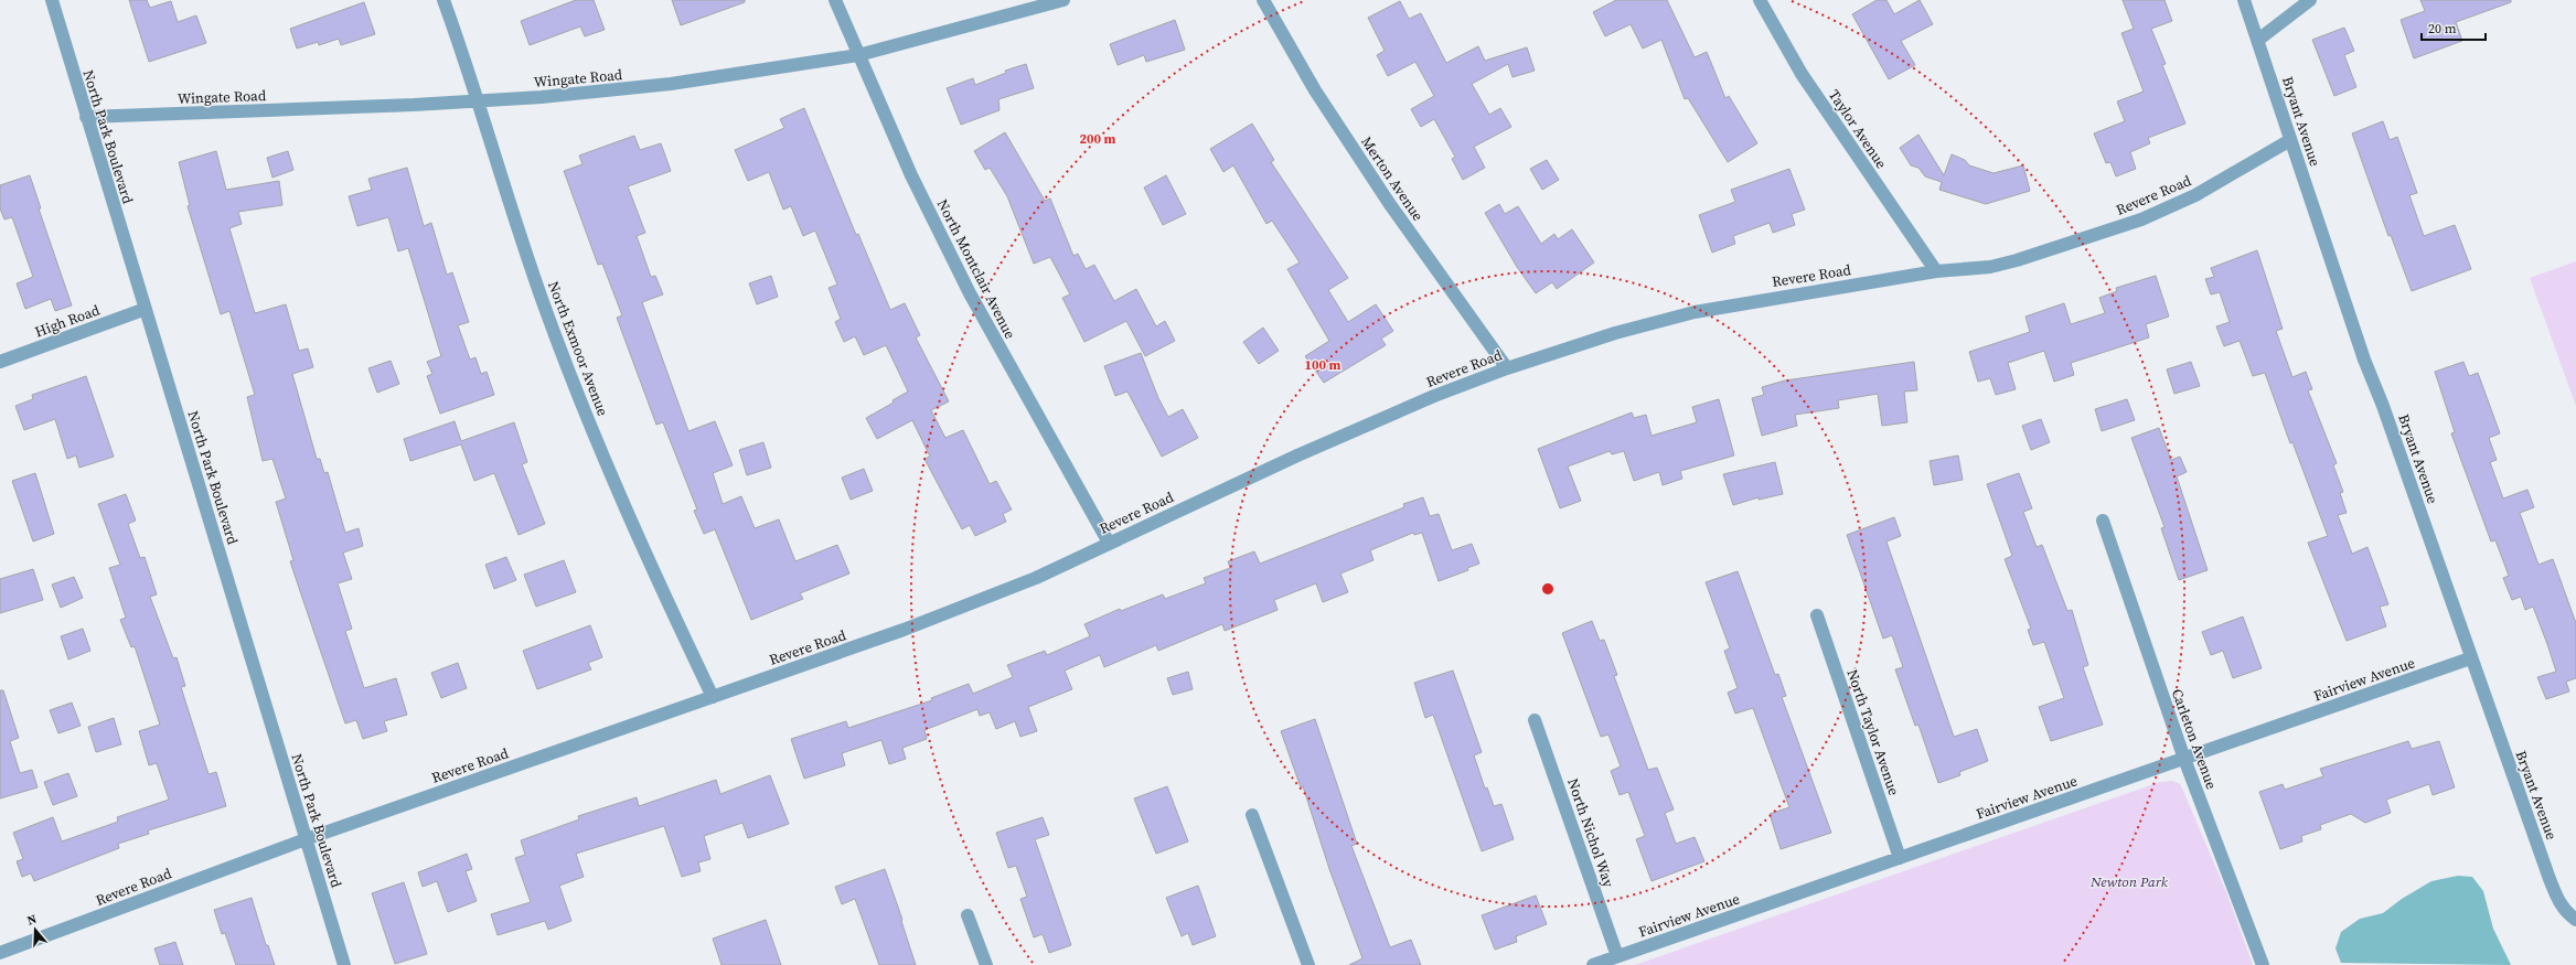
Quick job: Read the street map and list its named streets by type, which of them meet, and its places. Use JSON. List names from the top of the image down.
{
  "streets": {
    "street": [
      "Wingate Road",
      "Bryant Avenue",
      "Taylor Avenue",
      "North Park Boulevard",
      "Merton Avenue",
      "Revere Road",
      "North Montclair Avenue",
      "High Road",
      "North Exmoor Avenue",
      "Fairview Avenue",
      "North Taylor Avenue",
      "Carleton Avenue",
      "North Nichol Way"
    ]
  },
  "crossings": [
    ["Wingate Road", "North Park Boulevard"],
    ["Wingate Road", "North Montclair Avenue"],
    ["Wingate Road", "North Exmoor Avenue"],
    ["Bryant Avenue", "Revere Road"],
    ["Bryant Avenue", "Fairview Avenue"],
    ["Taylor Avenue", "Revere Road"],
    ["North Park Boulevard", "Revere Road"],
    ["North Park Boulevard", "High Road"],
    ["Merton Avenue", "Revere Road"],
    ["Revere Road", "North Montclair Avenue"],
    ["Revere Road", "North Exmoor Avenue"],
    ["Fairview Avenue", "North Taylor Avenue"],
    ["Fairview Avenue", "Carleton Avenue"],
    ["Fairview Avenue", "North Nichol Way"]
  ],
  "parks": ["Newton Park"],
  "scale_bar": "20 m",
  "north": "top",
  "rings": ["200 m", "100 m"]
}
